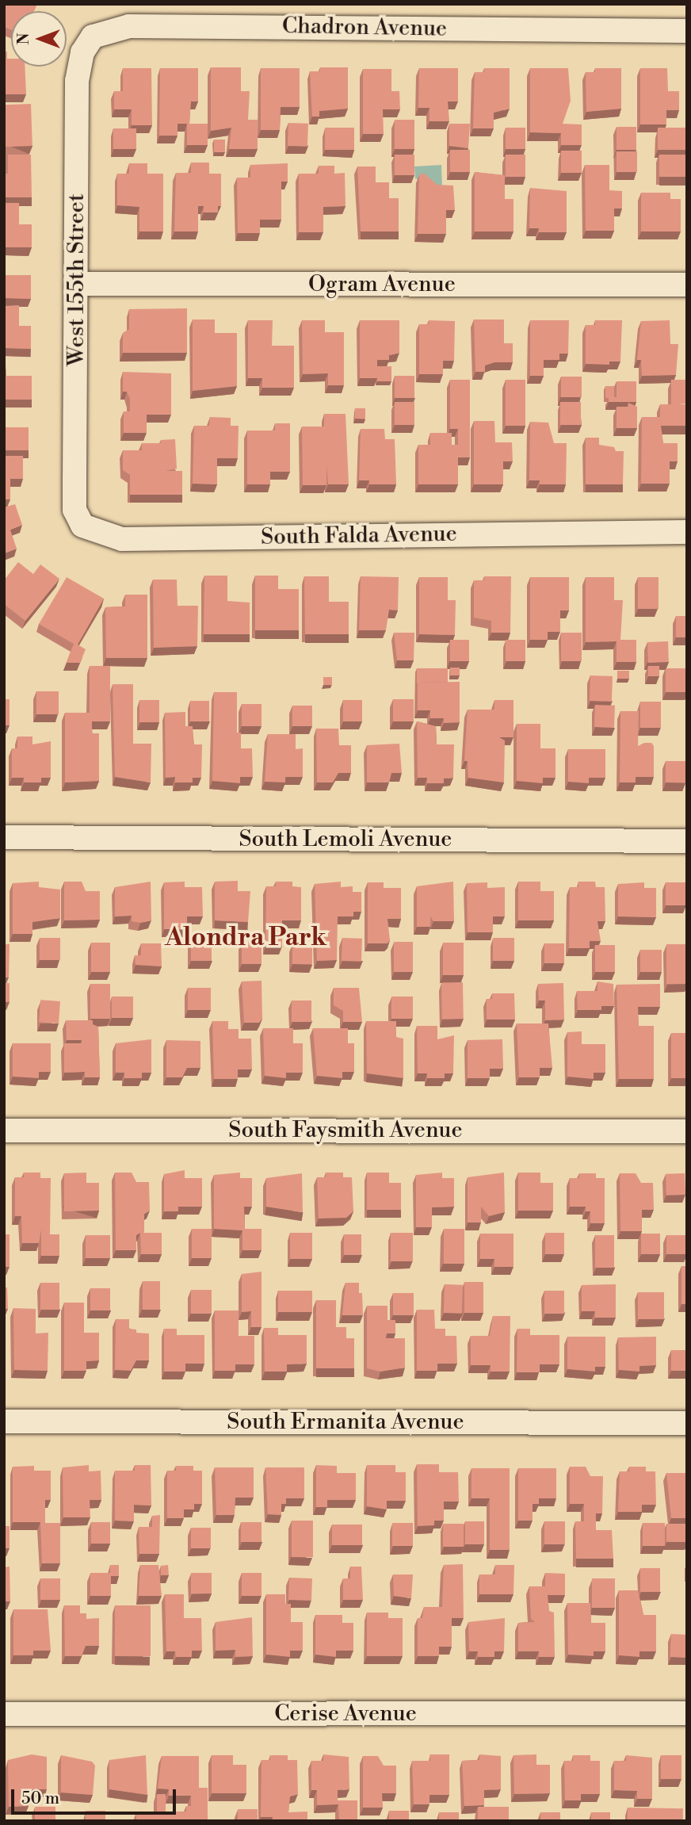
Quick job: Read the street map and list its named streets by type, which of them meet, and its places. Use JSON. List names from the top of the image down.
{
  "streets": {
    "street": [
      "Chadron Avenue",
      "West 155th Street",
      "Ogram Avenue",
      "South Falda Avenue",
      "South Lemoli Avenue",
      "South Faysmith Avenue",
      "South Ermanita Avenue",
      "Cerise Avenue"
    ]
  },
  "crossings": [
    ["Chadron Avenue", "West 155th Street"],
    ["West 155th Street", "Ogram Avenue"],
    ["West 155th Street", "South Falda Avenue"]
  ],
  "districts": ["Alondra Park"],
  "scale_bar": "50 m",
  "north": "left"
}
